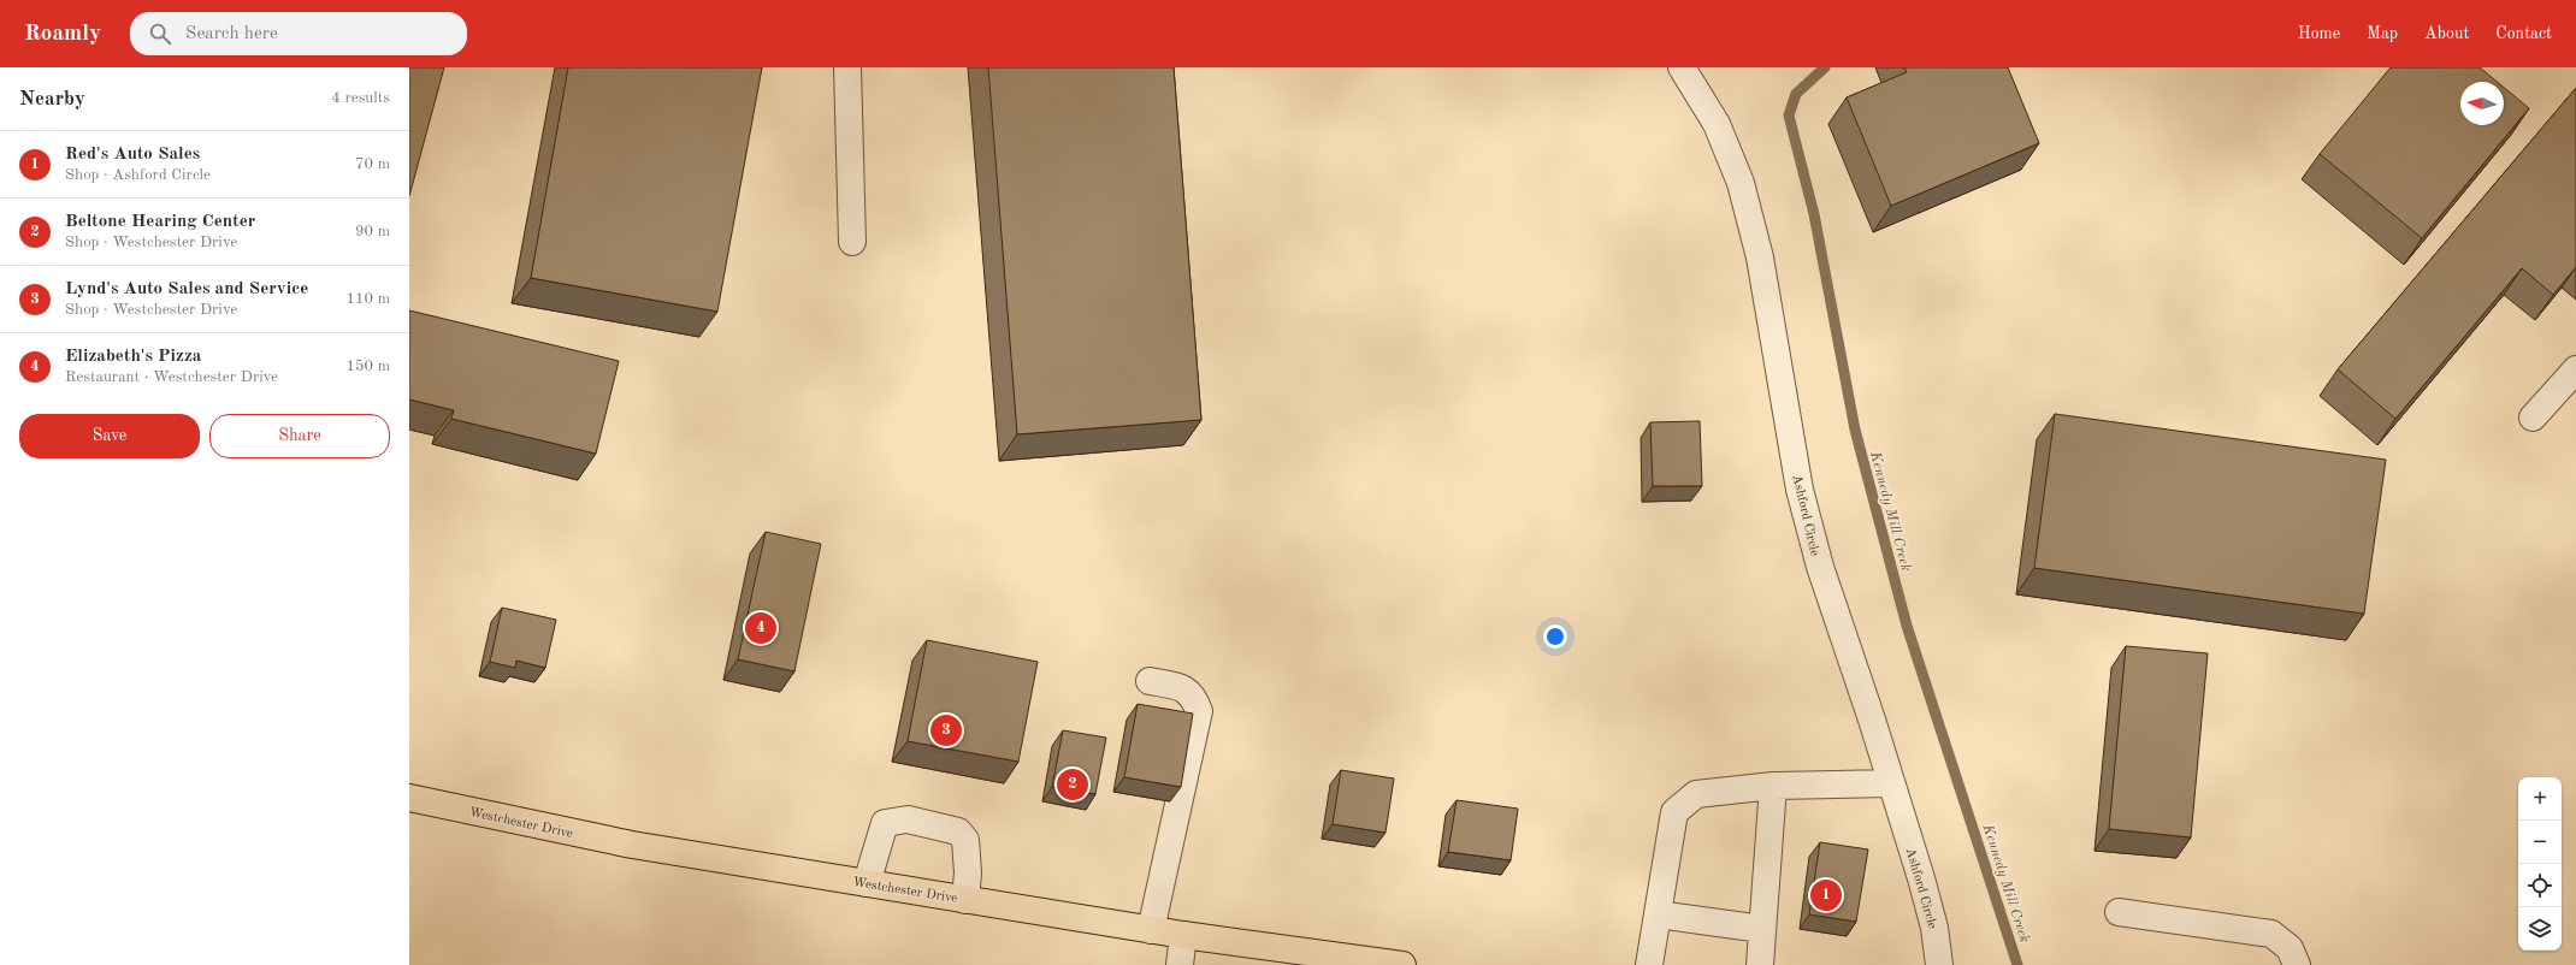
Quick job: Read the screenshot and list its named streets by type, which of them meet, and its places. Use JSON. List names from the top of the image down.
{
  "streets": {
    "main road": ["Westchester Drive"],
    "street": ["Ashford Circle"]
  },
  "water": ["Kennedy Mill Creek"],
  "north": "left",
  "page": {
    "header": "Roamly",
    "search": "Search here",
    "nav": [
      "Home",
      "Map",
      "About",
      "Contact"
    ],
    "heading": ["Nearby", "4 results"],
    "list": [
      {
        "mark": "1",
        "name": "Red's Auto Sales",
        "note": "Shop · Ashford Circle",
        "value": "70 m"
      },
      {
        "mark": "2",
        "name": "Beltone Hearing Center",
        "note": "Shop · Westchester Drive",
        "value": "90 m"
      },
      {
        "mark": "3",
        "name": "Lynd's Auto Sales and Service",
        "note": "Shop · Westchester Drive",
        "value": "110 m"
      },
      {
        "mark": "4",
        "name": "Elizabeth's Pizza",
        "note": "Restaurant · Westchester Drive",
        "value": "150 m"
      }
    ],
    "buttons": ["Save", "Share"],
    "pins": [
      "4",
      "3",
      "2",
      "1"
    ],
    "map_buttons": ["+", "−"]
  }
}
